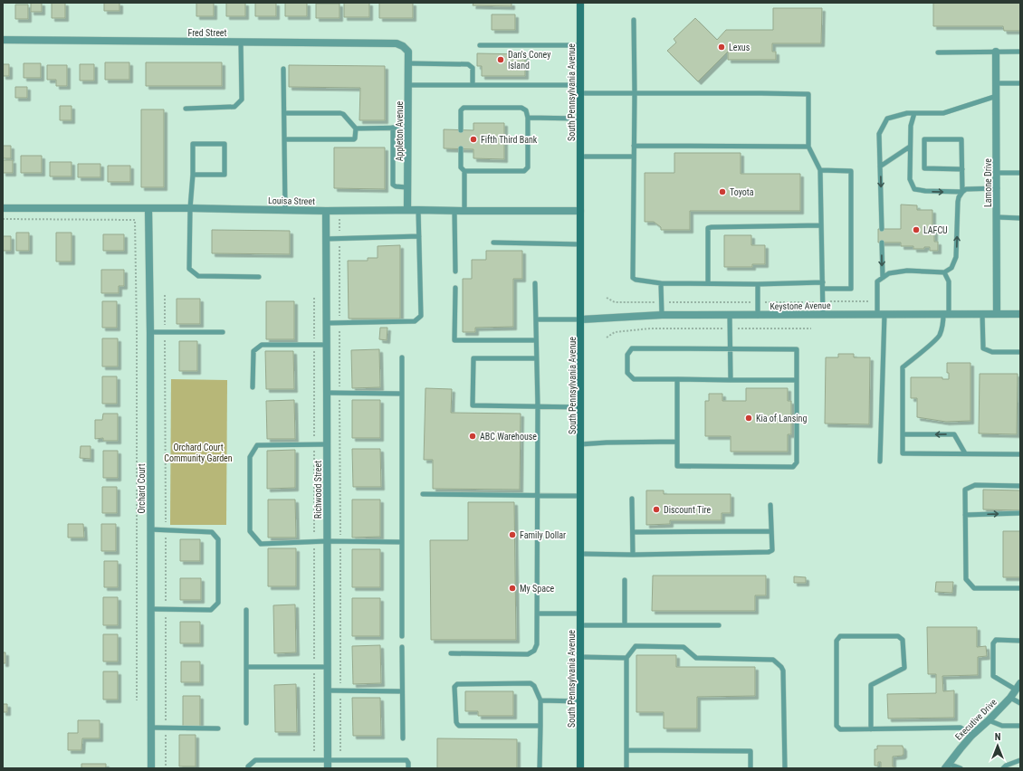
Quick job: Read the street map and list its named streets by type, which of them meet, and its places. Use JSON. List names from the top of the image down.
{
  "streets": {
    "main road": ["South Pennsylvania Avenue"],
    "street": [
      "Fred Street",
      "Appleton Avenue",
      "Lamone Drive",
      "Louisa Street",
      "Keystone Avenue",
      "Orchard Court",
      "Richwood Street",
      "Executive Drive"
    ]
  },
  "crossings": [
    ["Fred Street", "Appleton Avenue"],
    ["South Pennsylvania Avenue", "Louisa Street"],
    ["South Pennsylvania Avenue", "Keystone Avenue"],
    ["Appleton Avenue", "Louisa Street"],
    ["Lamone Drive", "Keystone Avenue"],
    ["Louisa Street", "Orchard Court"],
    ["Louisa Street", "Richwood Street"]
  ],
  "parks": ["Orchard Court Community Garden"],
  "places": [
    "Lexus",
    "Dan's Coney Island",
    "Fifth Third Bank",
    "Toyota",
    "LAFCU",
    "Kia of Lansing",
    "ABC Warehouse",
    "Discount Tire",
    "Family Dollar",
    "My Space"
  ],
  "north": "top"
}
